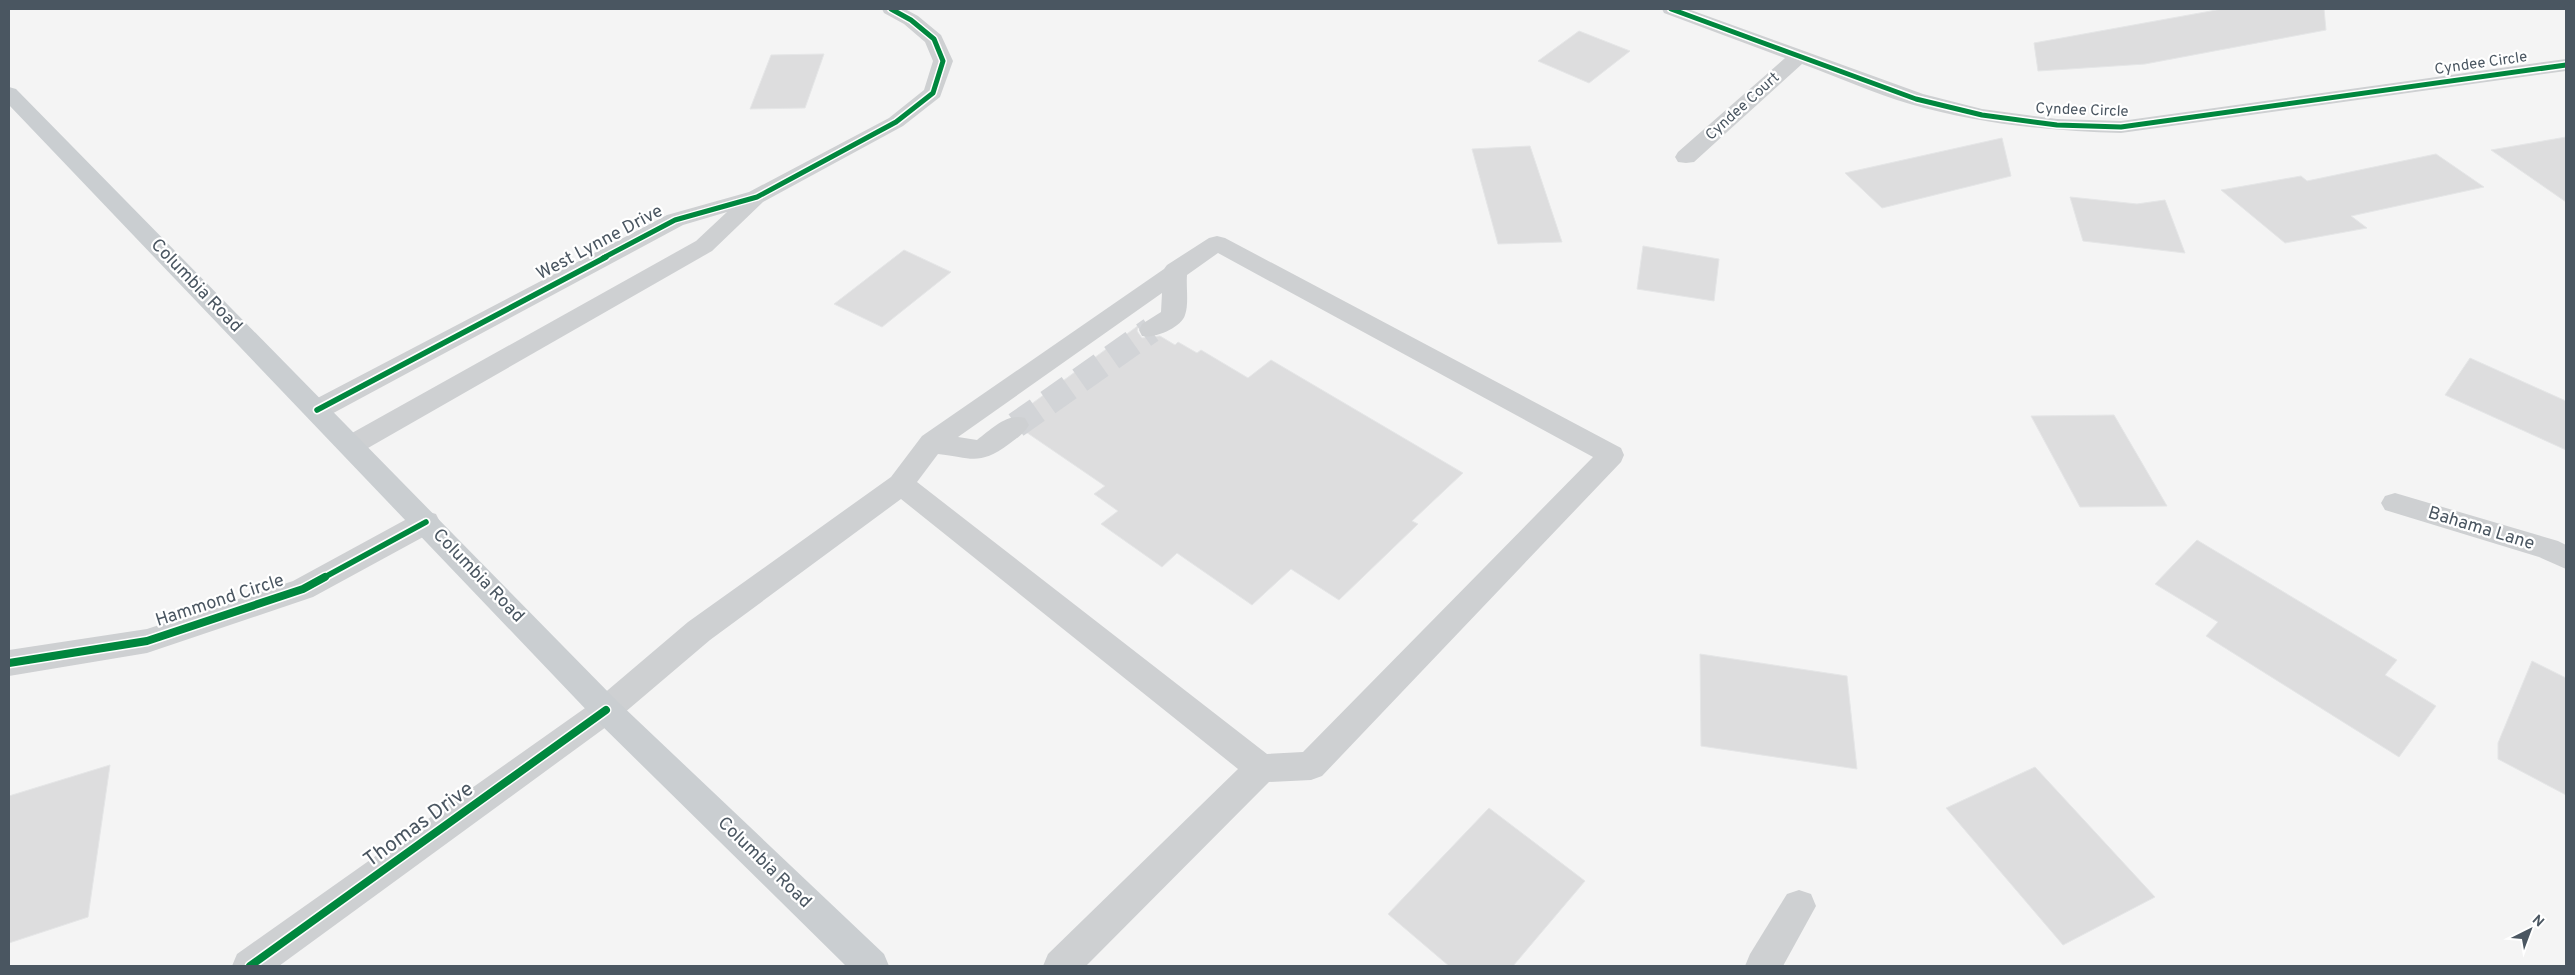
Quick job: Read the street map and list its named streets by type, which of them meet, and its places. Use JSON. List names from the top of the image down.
{
  "streets": {
    "main road": ["Columbia Road"],
    "street": [
      "Cyndee Circle",
      "Cyndee Court",
      "West Lynne Drive",
      "Bahama Lane",
      "Hammond Circle",
      "Thomas Drive"
    ]
  },
  "crossings": [
    ["Cyndee Circle", "Cyndee Court"],
    ["West Lynne Drive", "Columbia Road"],
    ["Columbia Road", "Hammond Circle"],
    ["Columbia Road", "Thomas Drive"]
  ],
  "north": "top right"
}
